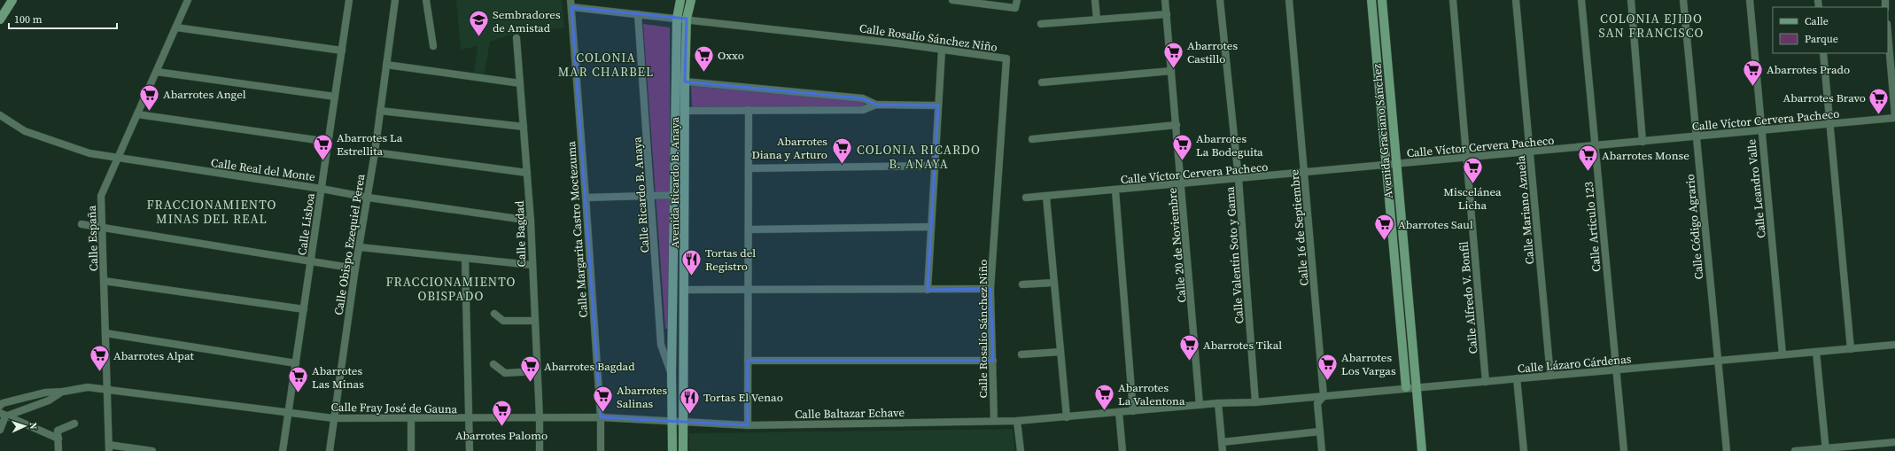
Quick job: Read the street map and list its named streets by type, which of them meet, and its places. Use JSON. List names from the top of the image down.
{
  "streets": {
    "main road": ["Avenida Graciano Sánchez", "Avenida Ricardo B. Anaya"],
    "street": [
      "Calle Rosalío Sánchez Niño",
      "Calle Víctor Cervera Pacheco",
      "Calle Real del Monte",
      "Calle Leandro Valle",
      "Calle Ricardo B. Anaya",
      "Calle Mariano Azuela",
      "Calle Lisboa",
      "Calle Artículo 123",
      "Calle Código Agrario",
      "Calle 16 de Septiembre",
      "Calle Margarita Castro Moctezuma",
      "Calle Bagdad",
      "Calle España",
      "Calle Obispo Ezequiel Perea",
      "Calle 20 de Noviembre",
      "Calle Valentín Soto y Gama",
      "Calle Alfredo V. Bonfil",
      "Calle Lázaro Cárdenas",
      "Calle Fray José de Gauna",
      "Calle Baltazar Echave"
    ]
  },
  "crossings": [
    ["Calle Rosalío Sánchez Niño", "Avenida Ricardo B. Anaya"],
    ["Calle Rosalío Sánchez Niño", "Calle Ricardo B. Anaya"],
    ["Calle Rosalío Sánchez Niño", "Calle Margarita Castro Moctezuma"],
    ["Calle Rosalío Sánchez Niño", "Calle Baltazar Echave"],
    ["Calle Víctor Cervera Pacheco", "Avenida Graciano Sánchez"],
    ["Calle Víctor Cervera Pacheco", "Calle Leandro Valle"],
    ["Calle Víctor Cervera Pacheco", "Calle Mariano Azuela"],
    ["Calle Víctor Cervera Pacheco", "Calle Artículo 123"],
    ["Calle Víctor Cervera Pacheco", "Calle Código Agrario"],
    ["Calle Víctor Cervera Pacheco", "Calle 16 de Septiembre"],
    ["Calle Víctor Cervera Pacheco", "Calle 20 de Noviembre"],
    ["Calle Víctor Cervera Pacheco", "Calle Valentín Soto y Gama"],
    ["Calle Víctor Cervera Pacheco", "Calle Alfredo V. Bonfil"],
    ["Avenida Graciano Sánchez", "Calle Lázaro Cárdenas"],
    ["Calle Real del Monte", "Calle Lisboa"],
    ["Calle Real del Monte", "Calle Bagdad"],
    ["Calle Real del Monte", "Calle España"],
    ["Calle Real del Monte", "Calle Obispo Ezequiel Perea"],
    ["Avenida Ricardo B. Anaya", "Calle Ricardo B. Anaya"],
    ["Avenida Ricardo B. Anaya", "Calle Fray José de Gauna"],
    ["Avenida Ricardo B. Anaya", "Calle Baltazar Echave"],
    ["Calle Leandro Valle", "Calle Lázaro Cárdenas"],
    ["Calle Mariano Azuela", "Calle Lázaro Cárdenas"],
    ["Calle Lisboa", "Calle Fray José de Gauna"],
    ["Calle Artículo 123", "Calle Lázaro Cárdenas"],
    ["Calle Código Agrario", "Calle Lázaro Cárdenas"],
    ["Calle 16 de Septiembre", "Calle Lázaro Cárdenas"],
    ["Calle Margarita Castro Moctezuma", "Calle Fray José de Gauna"],
    ["Calle Bagdad", "Calle Fray José de Gauna"],
    ["Calle España", "Calle Fray José de Gauna"],
    ["Calle Obispo Ezequiel Perea", "Calle Fray José de Gauna"],
    ["Calle 20 de Noviembre", "Calle Lázaro Cárdenas"],
    ["Calle Valentín Soto y Gama", "Calle Lázaro Cárdenas"],
    ["Calle Alfredo V. Bonfil", "Calle Lázaro Cárdenas"],
    ["Calle Lázaro Cárdenas", "Calle Baltazar Echave"],
    ["Calle Fray José de Gauna", "Calle Baltazar Echave"]
  ],
  "districts": [
    "COLONIA EJIDO SAN FRANCISCO",
    "COLONIA MAR CHARBEL",
    "COLONIA RICARDO B. ANAYA",
    "FRACCIONAMIENTO MINAS DEL REAL",
    "FRACCIONAMIENTO OBISPADO"
  ],
  "places": {
    "school or university": ["Sembradores de Amistad"],
    "supermarket": [
      "Abarrotes Castillo",
      "Oxxo",
      "Abarrotes Prado",
      "Abarrotes Angel",
      "Abarrotes Bravo",
      "Abarrotes La Estrellita",
      "Abarrotes La Bodeguita",
      "Abarrotes Diana y Arturo",
      "Abarrotes Monse",
      "Miscelánea Licha",
      "Abarrotes Saul",
      "Abarrotes Tikal",
      "Abarrotes Alpat",
      "Abarrotes Los Vargas",
      "Abarrotes Bagdad",
      "Abarrotes Las Minas",
      "Abarrotes La Valentona",
      "Abarrotes Salinas",
      "Abarrotes Palomo"
    ],
    "restaurant": ["Tortas del Registro", "Tortas El Venao"]
  },
  "legend": ["Calle", "Parque"],
  "scale_bar": "100 m",
  "north": "right"
}
